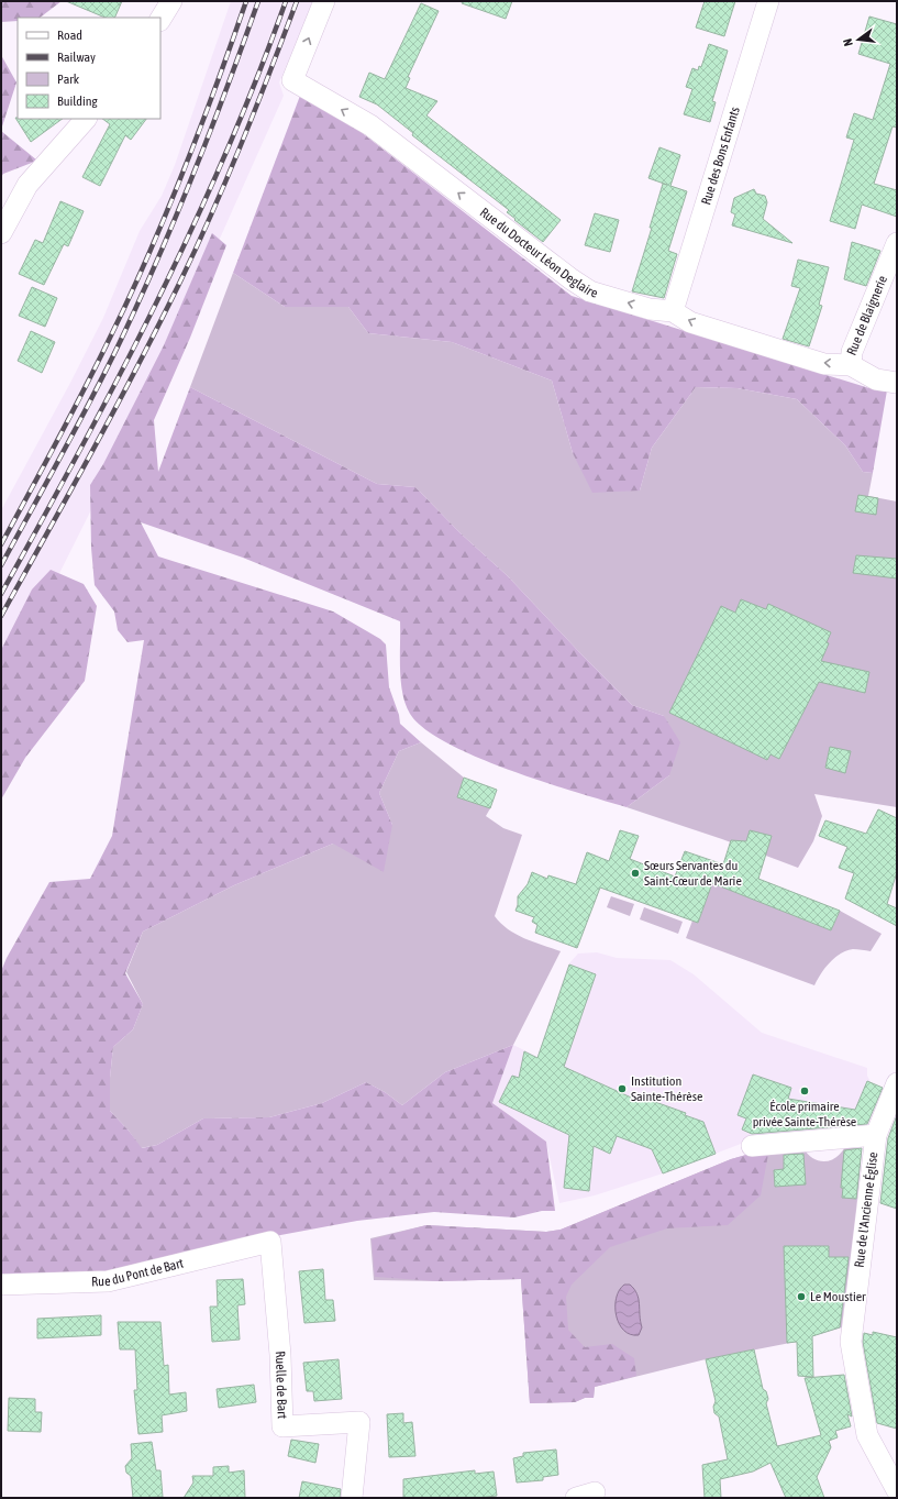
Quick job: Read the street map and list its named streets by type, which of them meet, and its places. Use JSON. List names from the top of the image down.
{
  "streets": {
    "street": [
      "Rue des Bons Enfants",
      "Rue du Docteur Léon Deglaire",
      "Rue de Blaignerie",
      "Rue de l'Ancienne Église",
      "Rue du Pont de Bart",
      "Ruelle de Bart"
    ]
  },
  "crossings": [
    ["Rue des Bons Enfants", "Rue du Docteur Léon Deglaire"],
    ["Rue du Docteur Léon Deglaire", "Rue de Blaignerie"],
    ["Rue du Pont de Bart", "Ruelle de Bart"]
  ],
  "one_way": ["Rue du Docteur Léon Deglaire"],
  "places": [
    "Sœurs Servantes du Saint-Cœur de Marie",
    "Institution Sainte-Thérèse",
    "École primaire privée Sainte-Thérèse",
    "Le Moustier"
  ],
  "legend": [
    "Road",
    "Railway",
    "Park",
    "Building"
  ],
  "north": "left"
}
